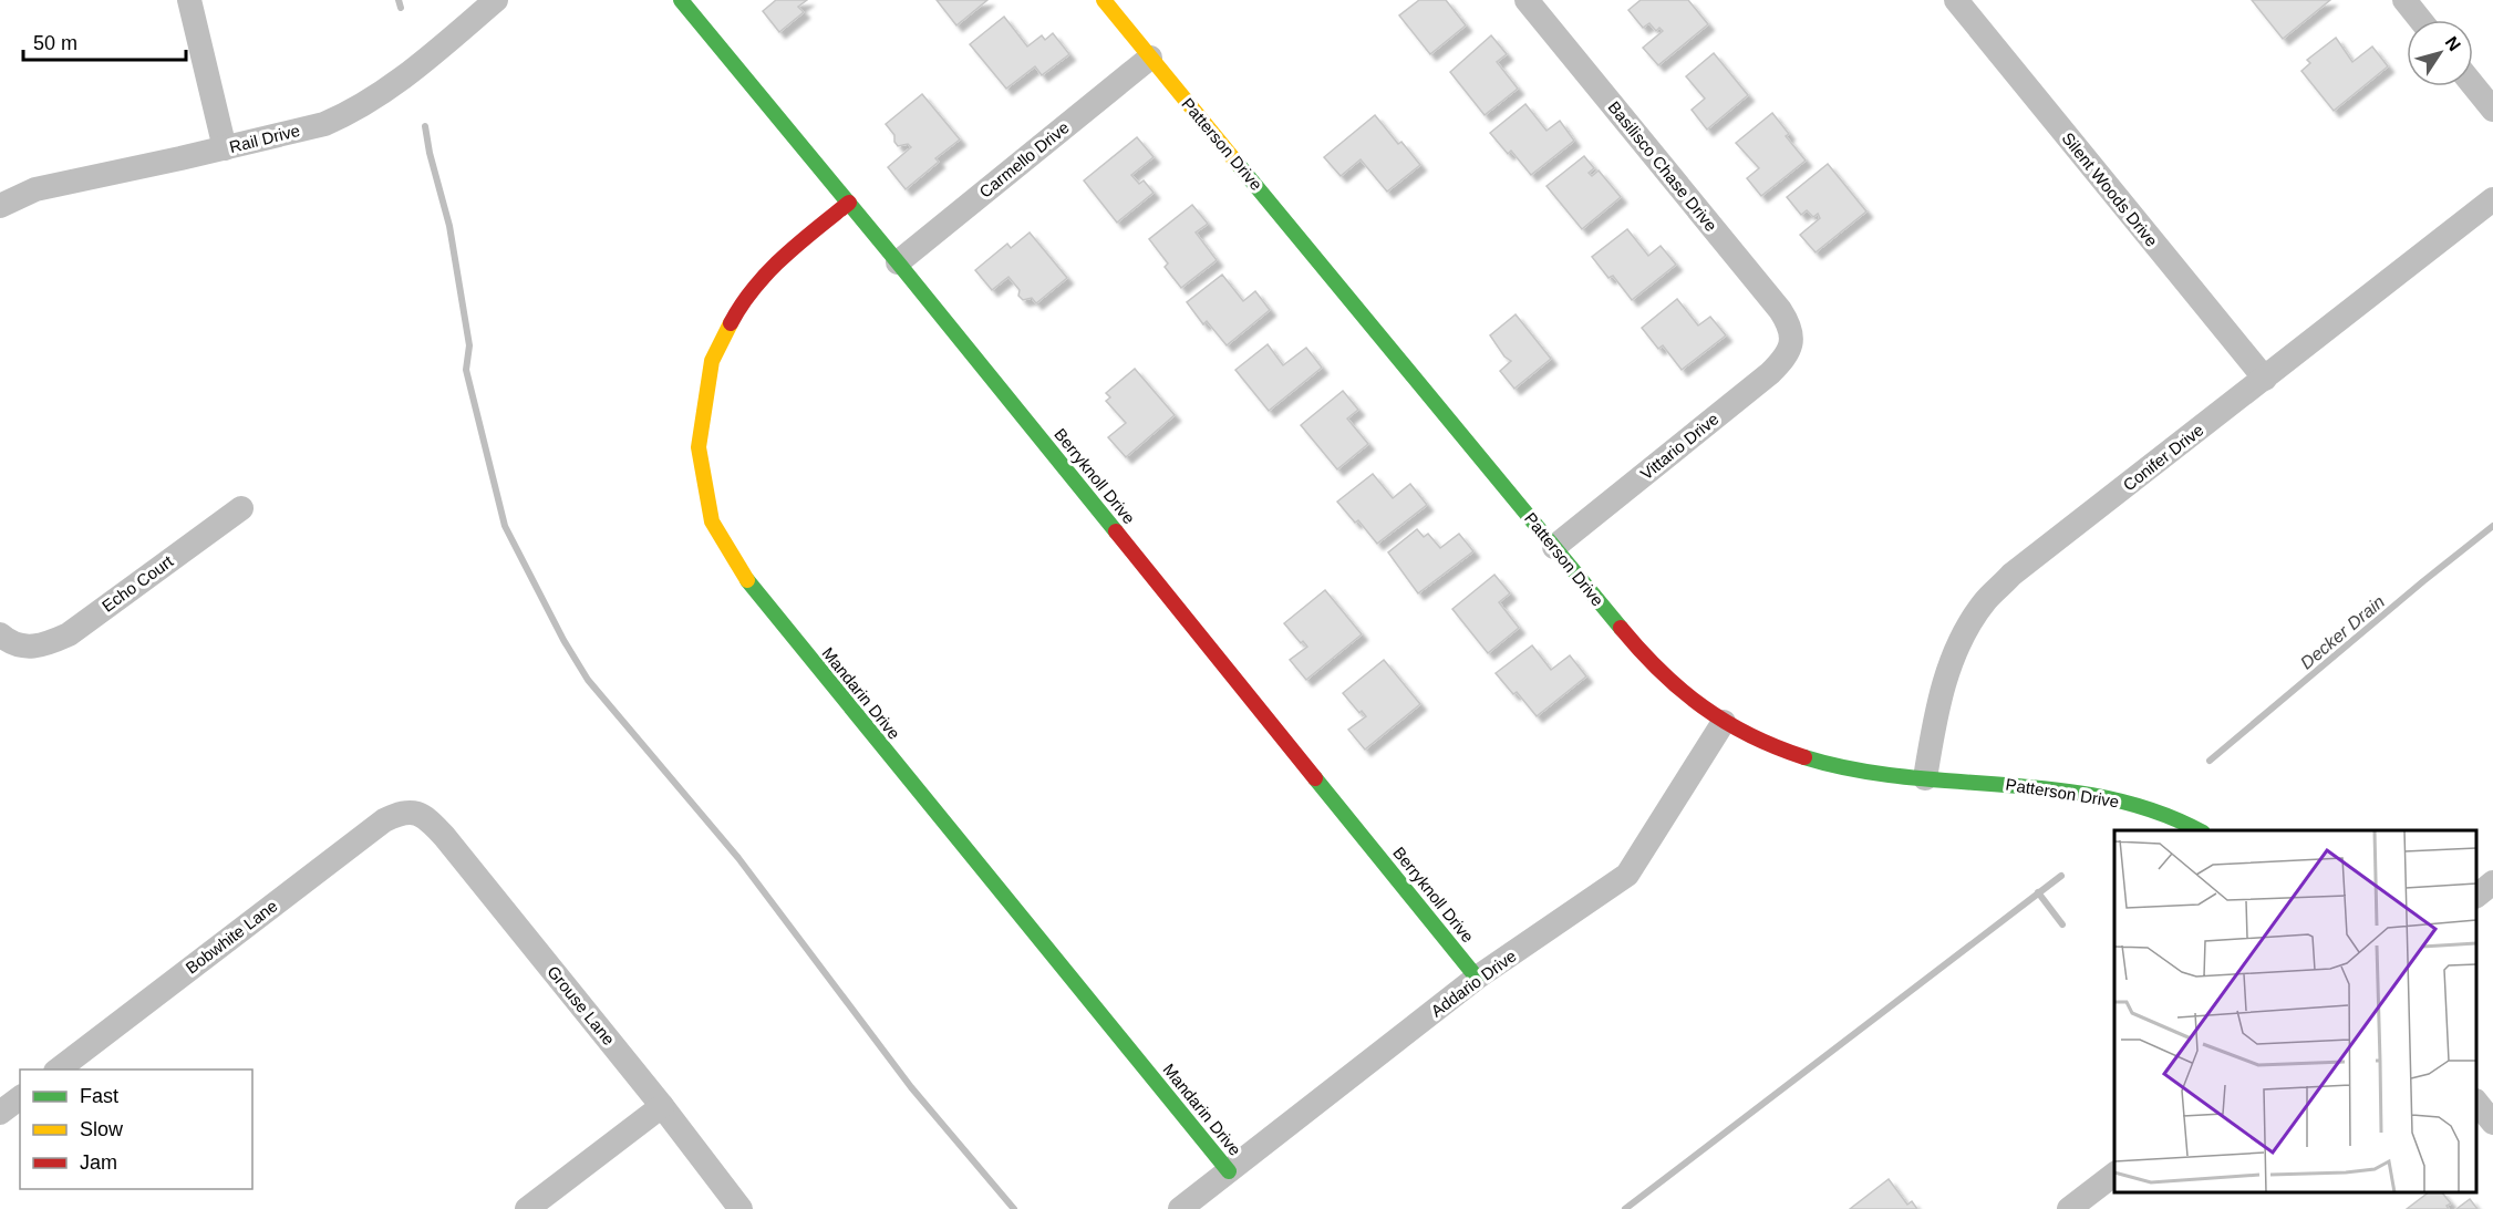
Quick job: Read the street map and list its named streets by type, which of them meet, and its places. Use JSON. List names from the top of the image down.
{
  "streets": {
    "street": [
      "Rail Drive",
      "Patterson Drive",
      "Carmello Drive",
      "Basilisco Chase Drive",
      "Silent Woods Drive",
      "Vittario Drive",
      "Conifer Drive",
      "Berryknoll Drive",
      "Echo Court",
      "Mandarin Drive",
      "Bobwhite Lane",
      "Addario Drive",
      "Grouse Lane"
    ]
  },
  "crossings": [
    ["Patterson Drive", "Carmello Drive"],
    ["Patterson Drive", "Vittario Drive"],
    ["Patterson Drive", "Conifer Drive"],
    ["Patterson Drive", "Addario Drive"],
    ["Carmello Drive", "Berryknoll Drive"],
    ["Basilisco Chase Drive", "Vittario Drive"],
    ["Silent Woods Drive", "Conifer Drive"],
    ["Berryknoll Drive", "Mandarin Drive"],
    ["Berryknoll Drive", "Addario Drive"],
    ["Mandarin Drive", "Addario Drive"],
    ["Bobwhite Lane", "Grouse Lane"]
  ],
  "water": ["Decker Drain"],
  "legend": ["Fast", "Slow", "Jam"],
  "scale_bar": "50 m",
  "north": "top right"
}
